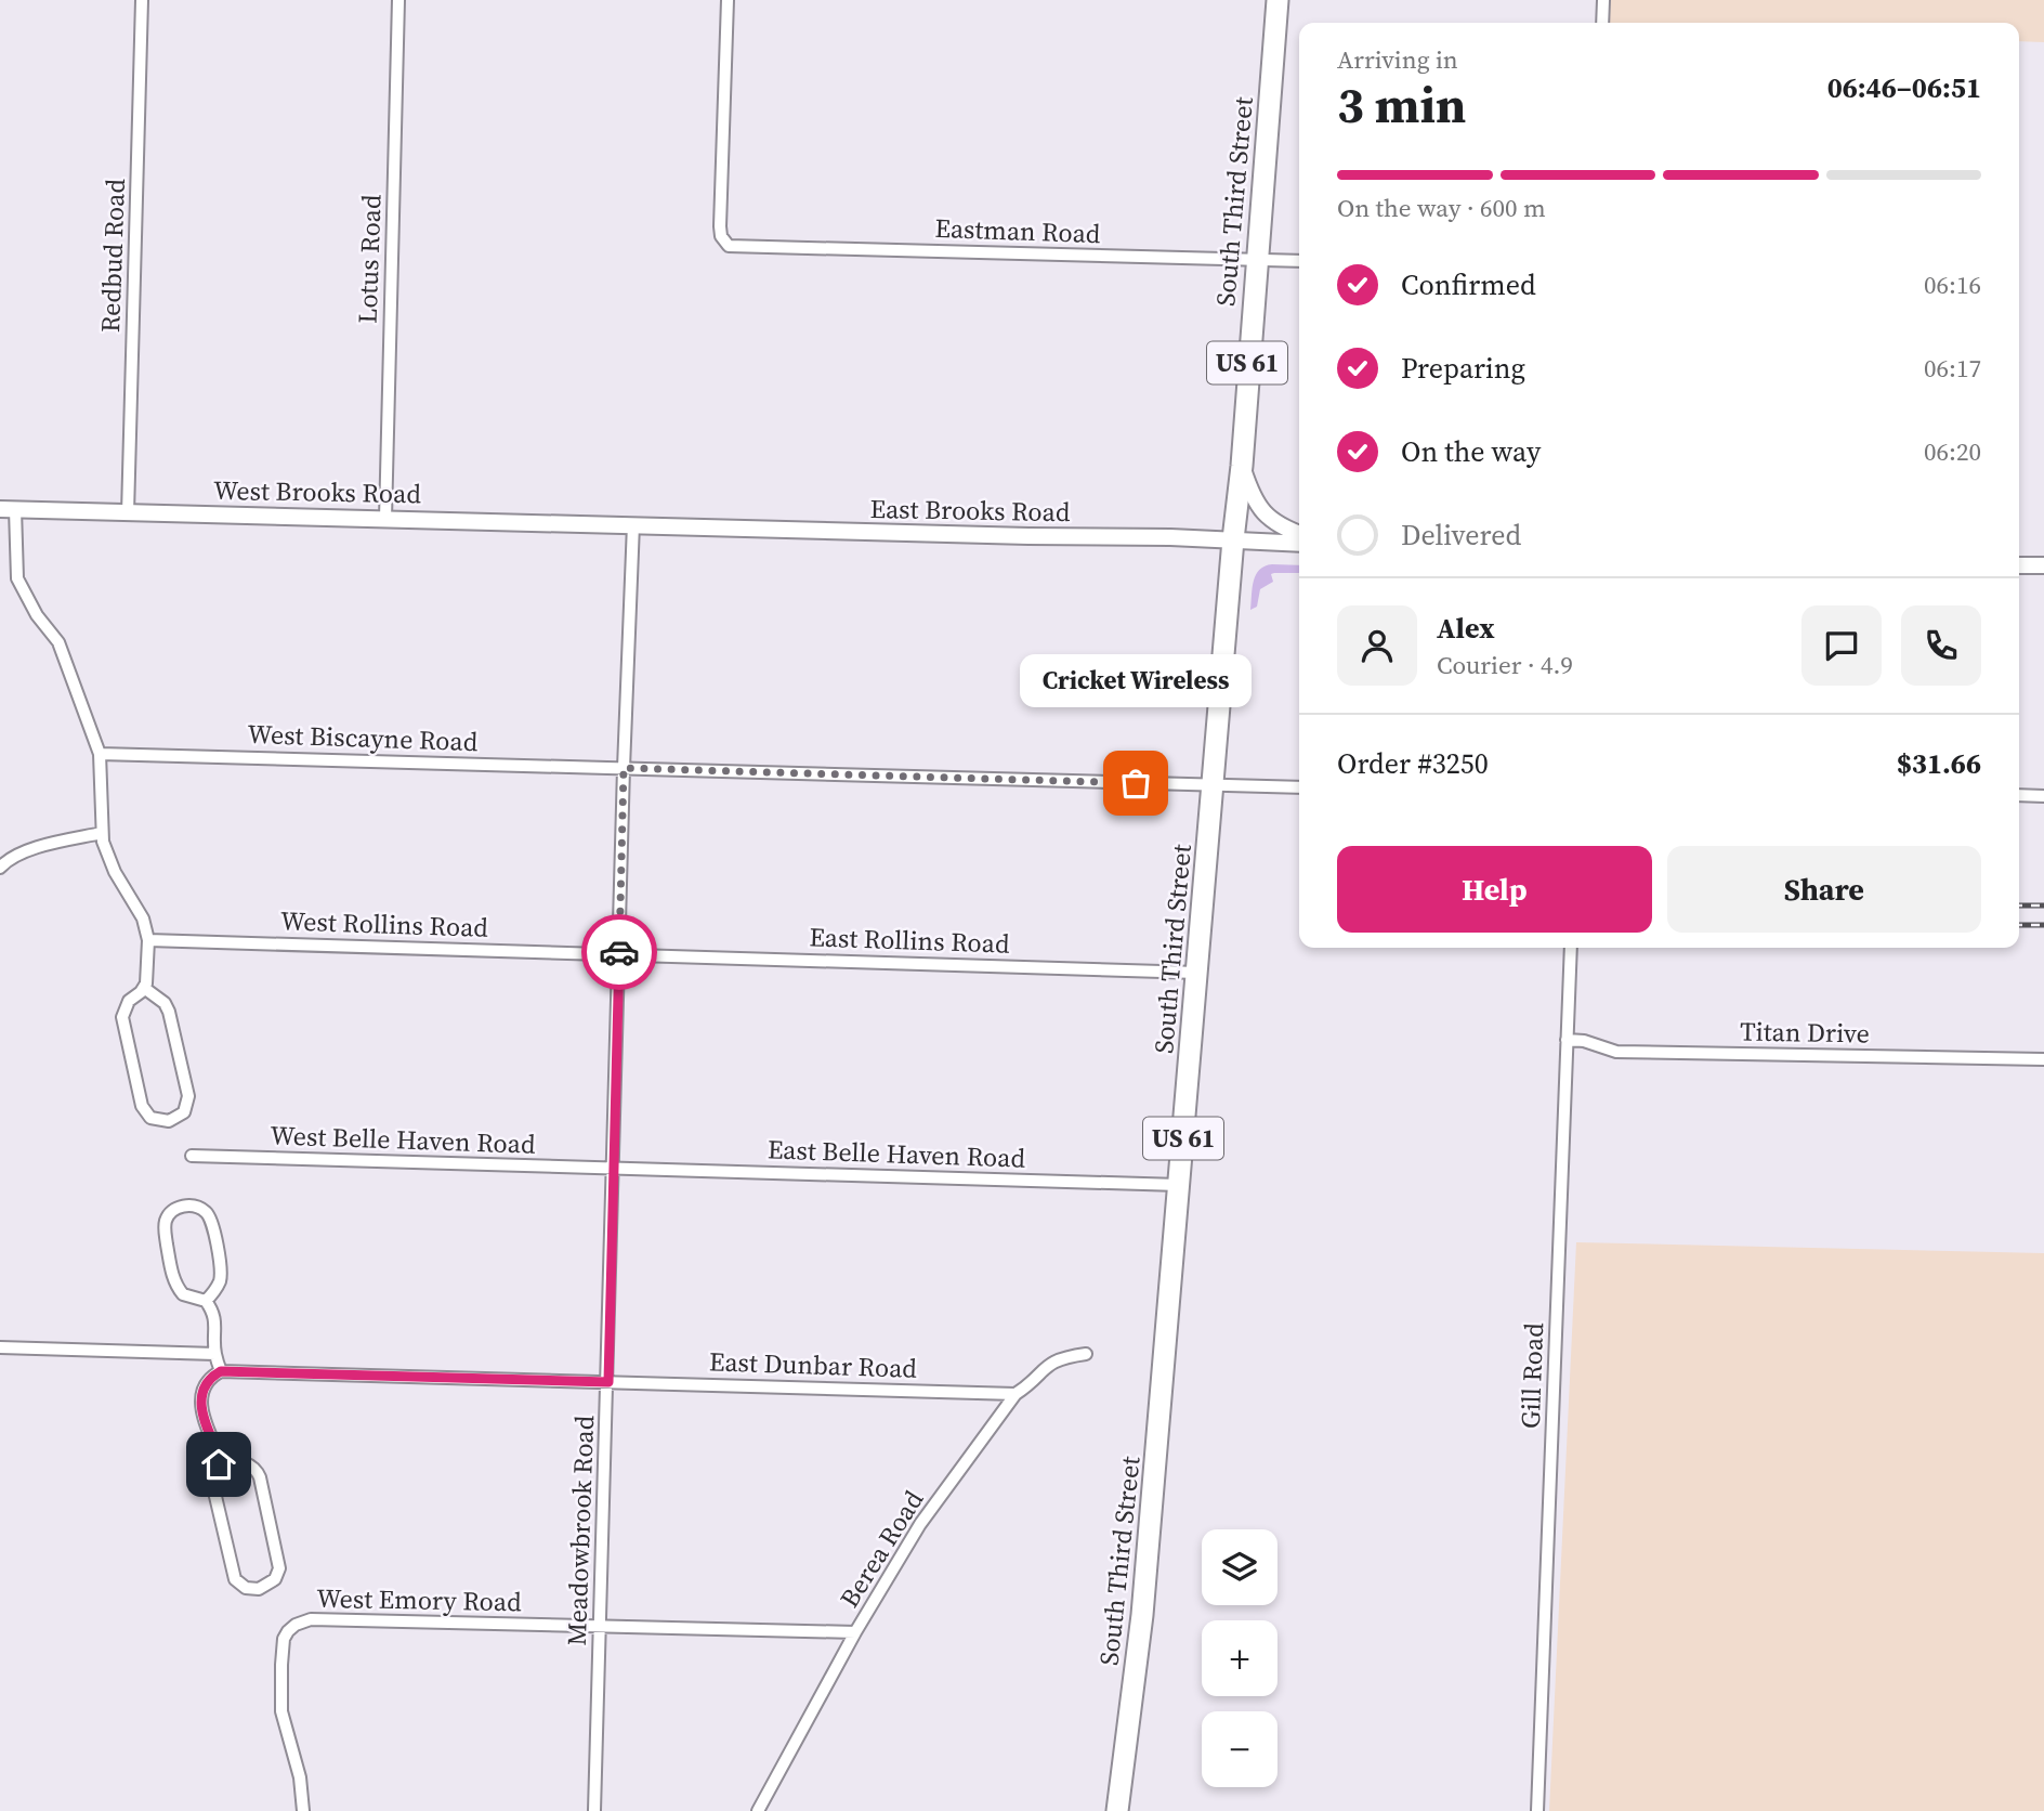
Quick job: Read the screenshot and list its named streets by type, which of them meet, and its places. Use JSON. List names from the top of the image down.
{
  "streets": {
    "highway": ["South Third Street", "US 61"],
    "street": [
      "Eastman Road",
      "Redbud Road",
      "Lotus Road",
      "West Brooks Road",
      "East Brooks Road",
      "West Biscayne Road",
      "West Rollins Road",
      "East Rollins Road",
      "Titan Drive",
      "West Belle Haven Road",
      "East Belle Haven Road",
      "East Dunbar Road",
      "Gill Road",
      "Meadowbrook Road",
      "Berea Road",
      "West Emory Road"
    ]
  },
  "crossings": [
    ["South Third Street", "Eastman Road"],
    ["South Third Street", "East Brooks Road"],
    ["South Third Street", "West Biscayne Road"],
    ["South Third Street", "East Rollins Road"],
    ["South Third Street", "East Belle Haven Road"],
    ["Redbud Road", "West Brooks Road"],
    ["Lotus Road", "West Brooks Road"],
    ["West Brooks Road", "East Brooks Road"],
    ["West Brooks Road", "Meadowbrook Road"],
    ["East Brooks Road", "Meadowbrook Road"],
    ["West Biscayne Road", "Meadowbrook Road"],
    ["West Rollins Road", "East Rollins Road"],
    ["West Rollins Road", "Meadowbrook Road"],
    ["East Rollins Road", "Meadowbrook Road"],
    ["Titan Drive", "Gill Road"],
    ["West Belle Haven Road", "East Belle Haven Road"],
    ["West Belle Haven Road", "Meadowbrook Road"],
    ["East Belle Haven Road", "Meadowbrook Road"],
    ["East Dunbar Road", "Meadowbrook Road"],
    ["East Dunbar Road", "Berea Road"],
    ["Meadowbrook Road", "West Emory Road"],
    ["Berea Road", "West Emory Road"]
  ],
  "places": ["Cricket Wireless"],
  "page": {
    "heading": ["3 min", "Arriving in", "06:46–06:51"],
    "panel": [
      "Alex",
      "Courier · 4.9",
      "Order #3250",
      "$31.66"
    ],
    "bar": "On the way · 600 m",
    "list": [
      ["Confirmed", "06:16"],
      ["Preparing", "06:17"],
      ["On the way", "06:20"],
      "Delivered"
    ],
    "bubble": "Cricket Wireless",
    "buttons": ["Help", "Share"],
    "map_buttons": ["+", "−"]
  }
}
